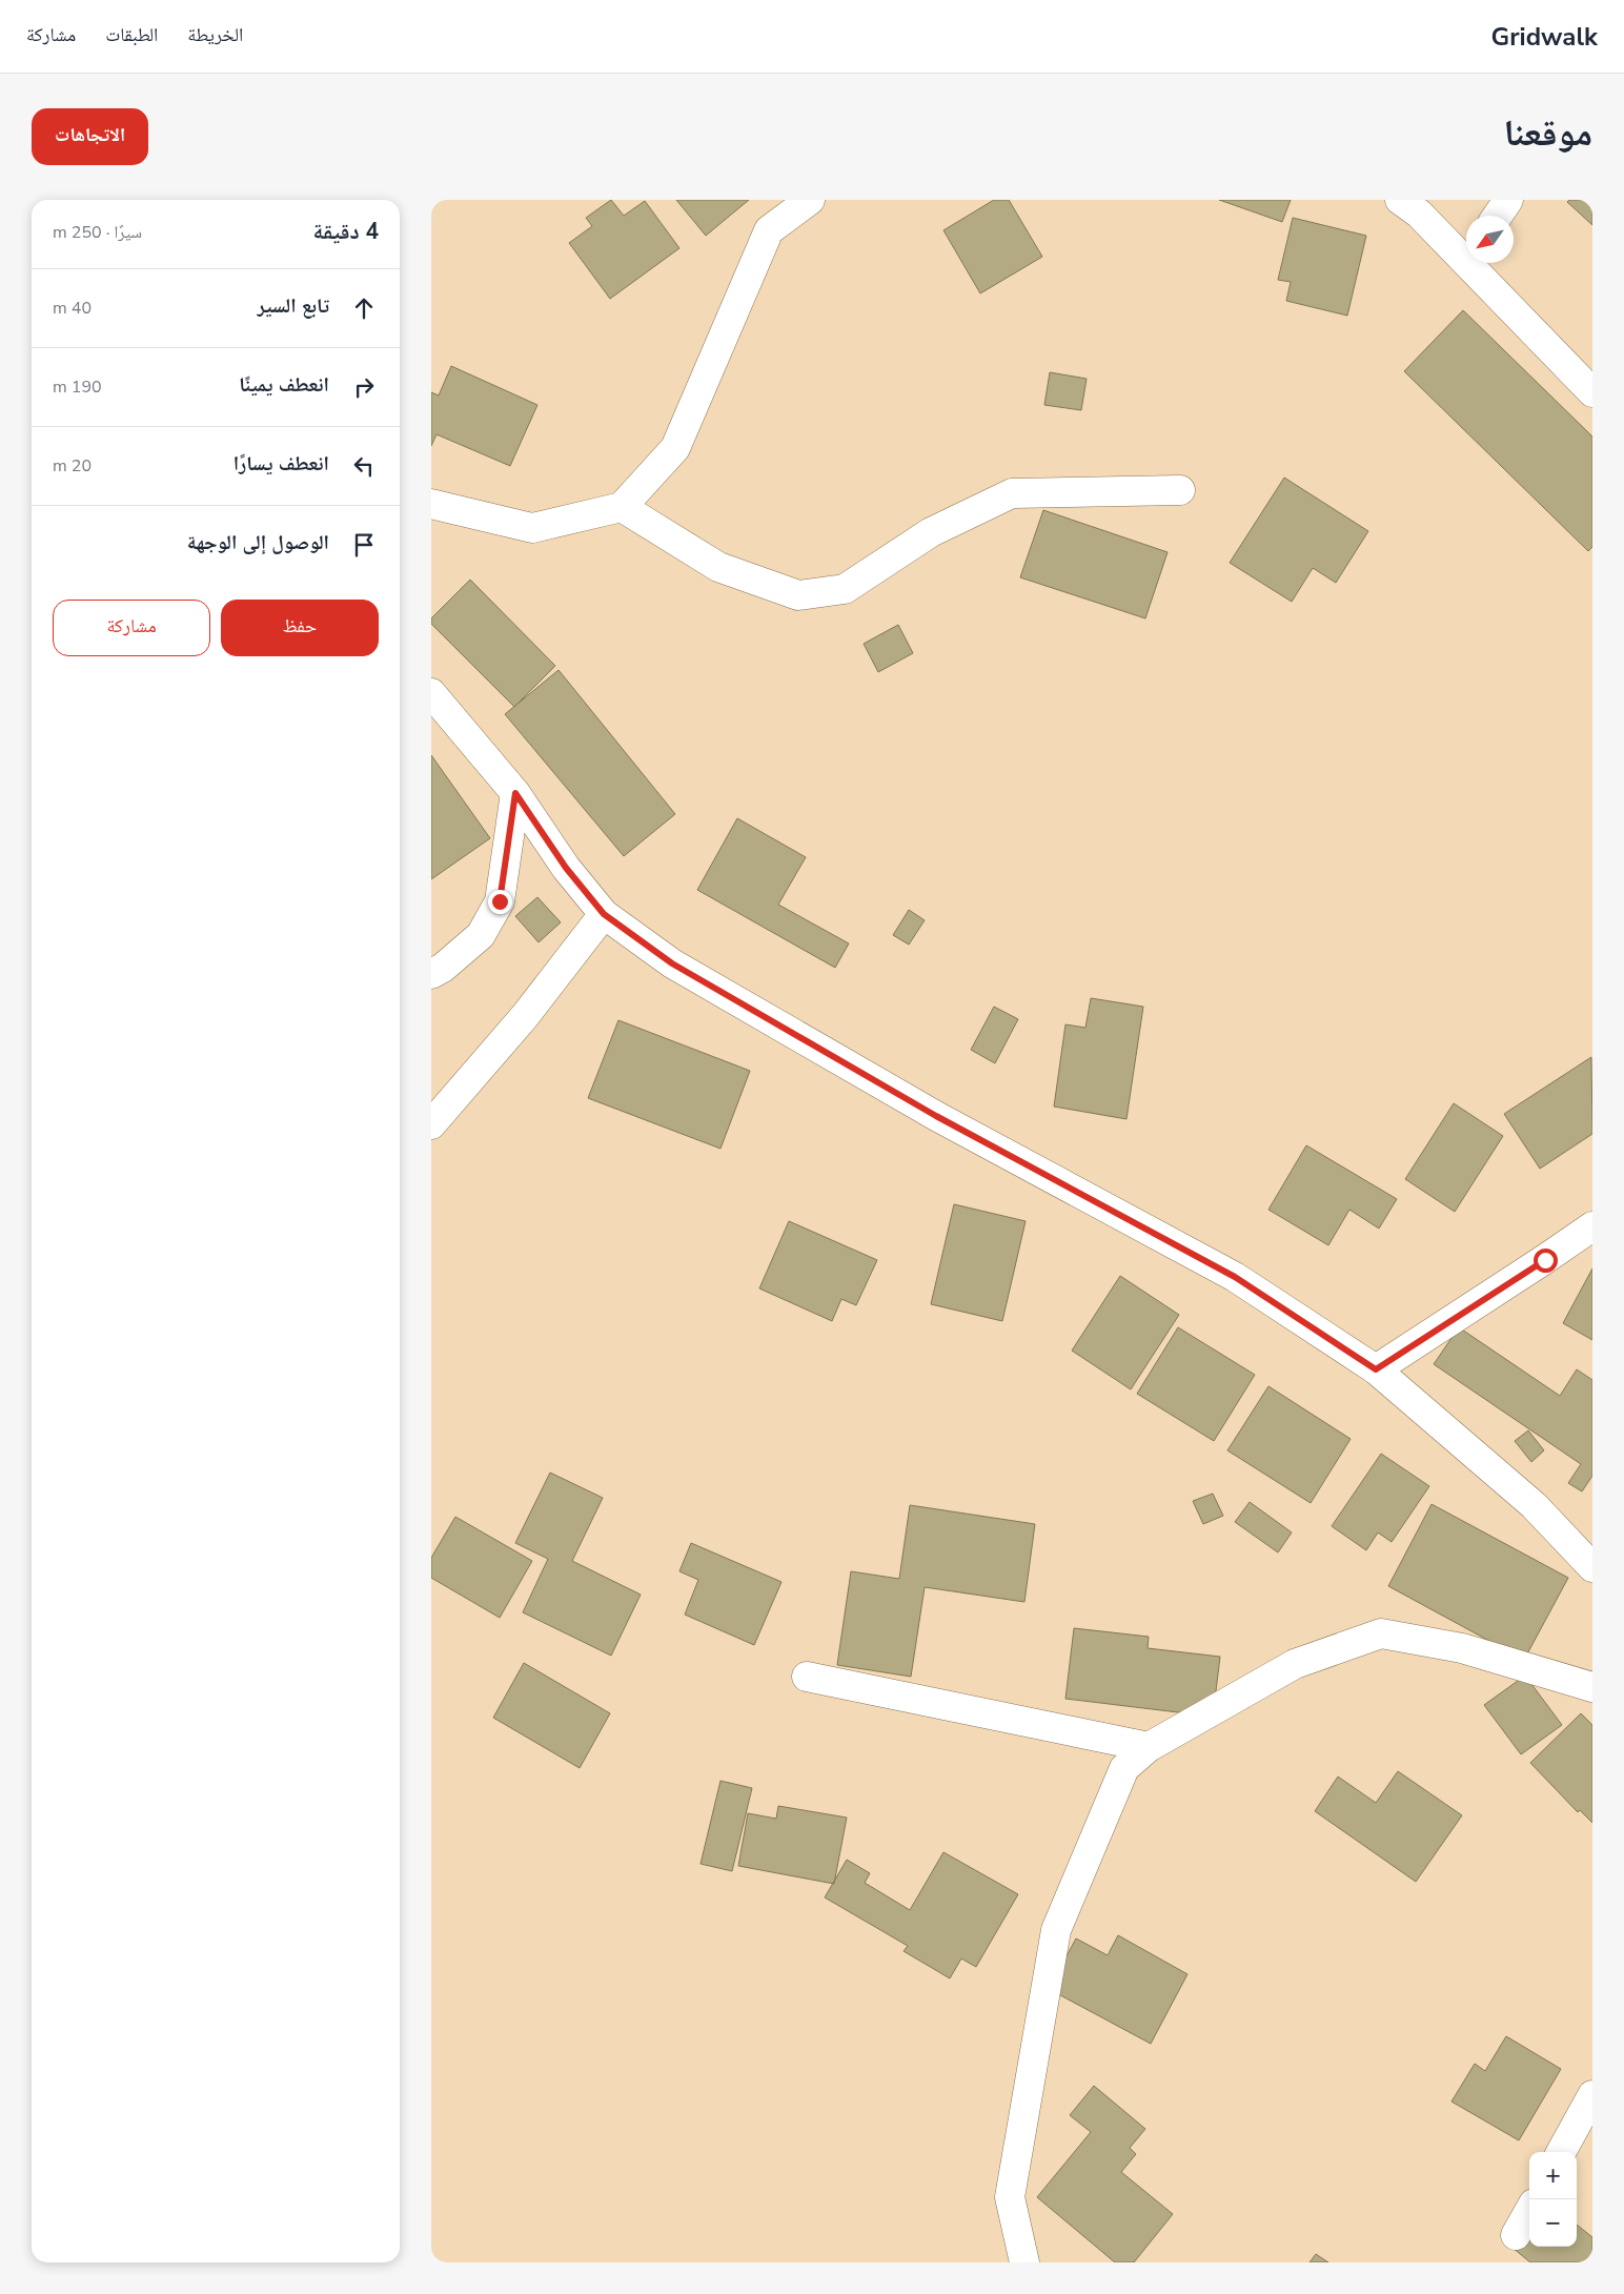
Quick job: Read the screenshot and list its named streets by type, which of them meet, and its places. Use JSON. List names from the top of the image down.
{
  "north": "bottom left",
  "page": {
    "header": "Gridwalk",
    "nav": ["الخريطة", "الطبقات", "مشاركة"],
    "title": "موقعنا",
    "buttons": [
      "الاتجاهات",
      ["حفظ", "مشاركة"]
    ],
    "heading": ["4 دقيقة", "سيرًا · 250 m"],
    "list": [
      ["تابع السير", "40 m"],
      ["انعطف يمينًا", "190 m"],
      ["انعطف يسارًا", "20 m"],
      "الوصول إلى الوجهة"
    ],
    "map_buttons": ["+", "−"]
  }
}
